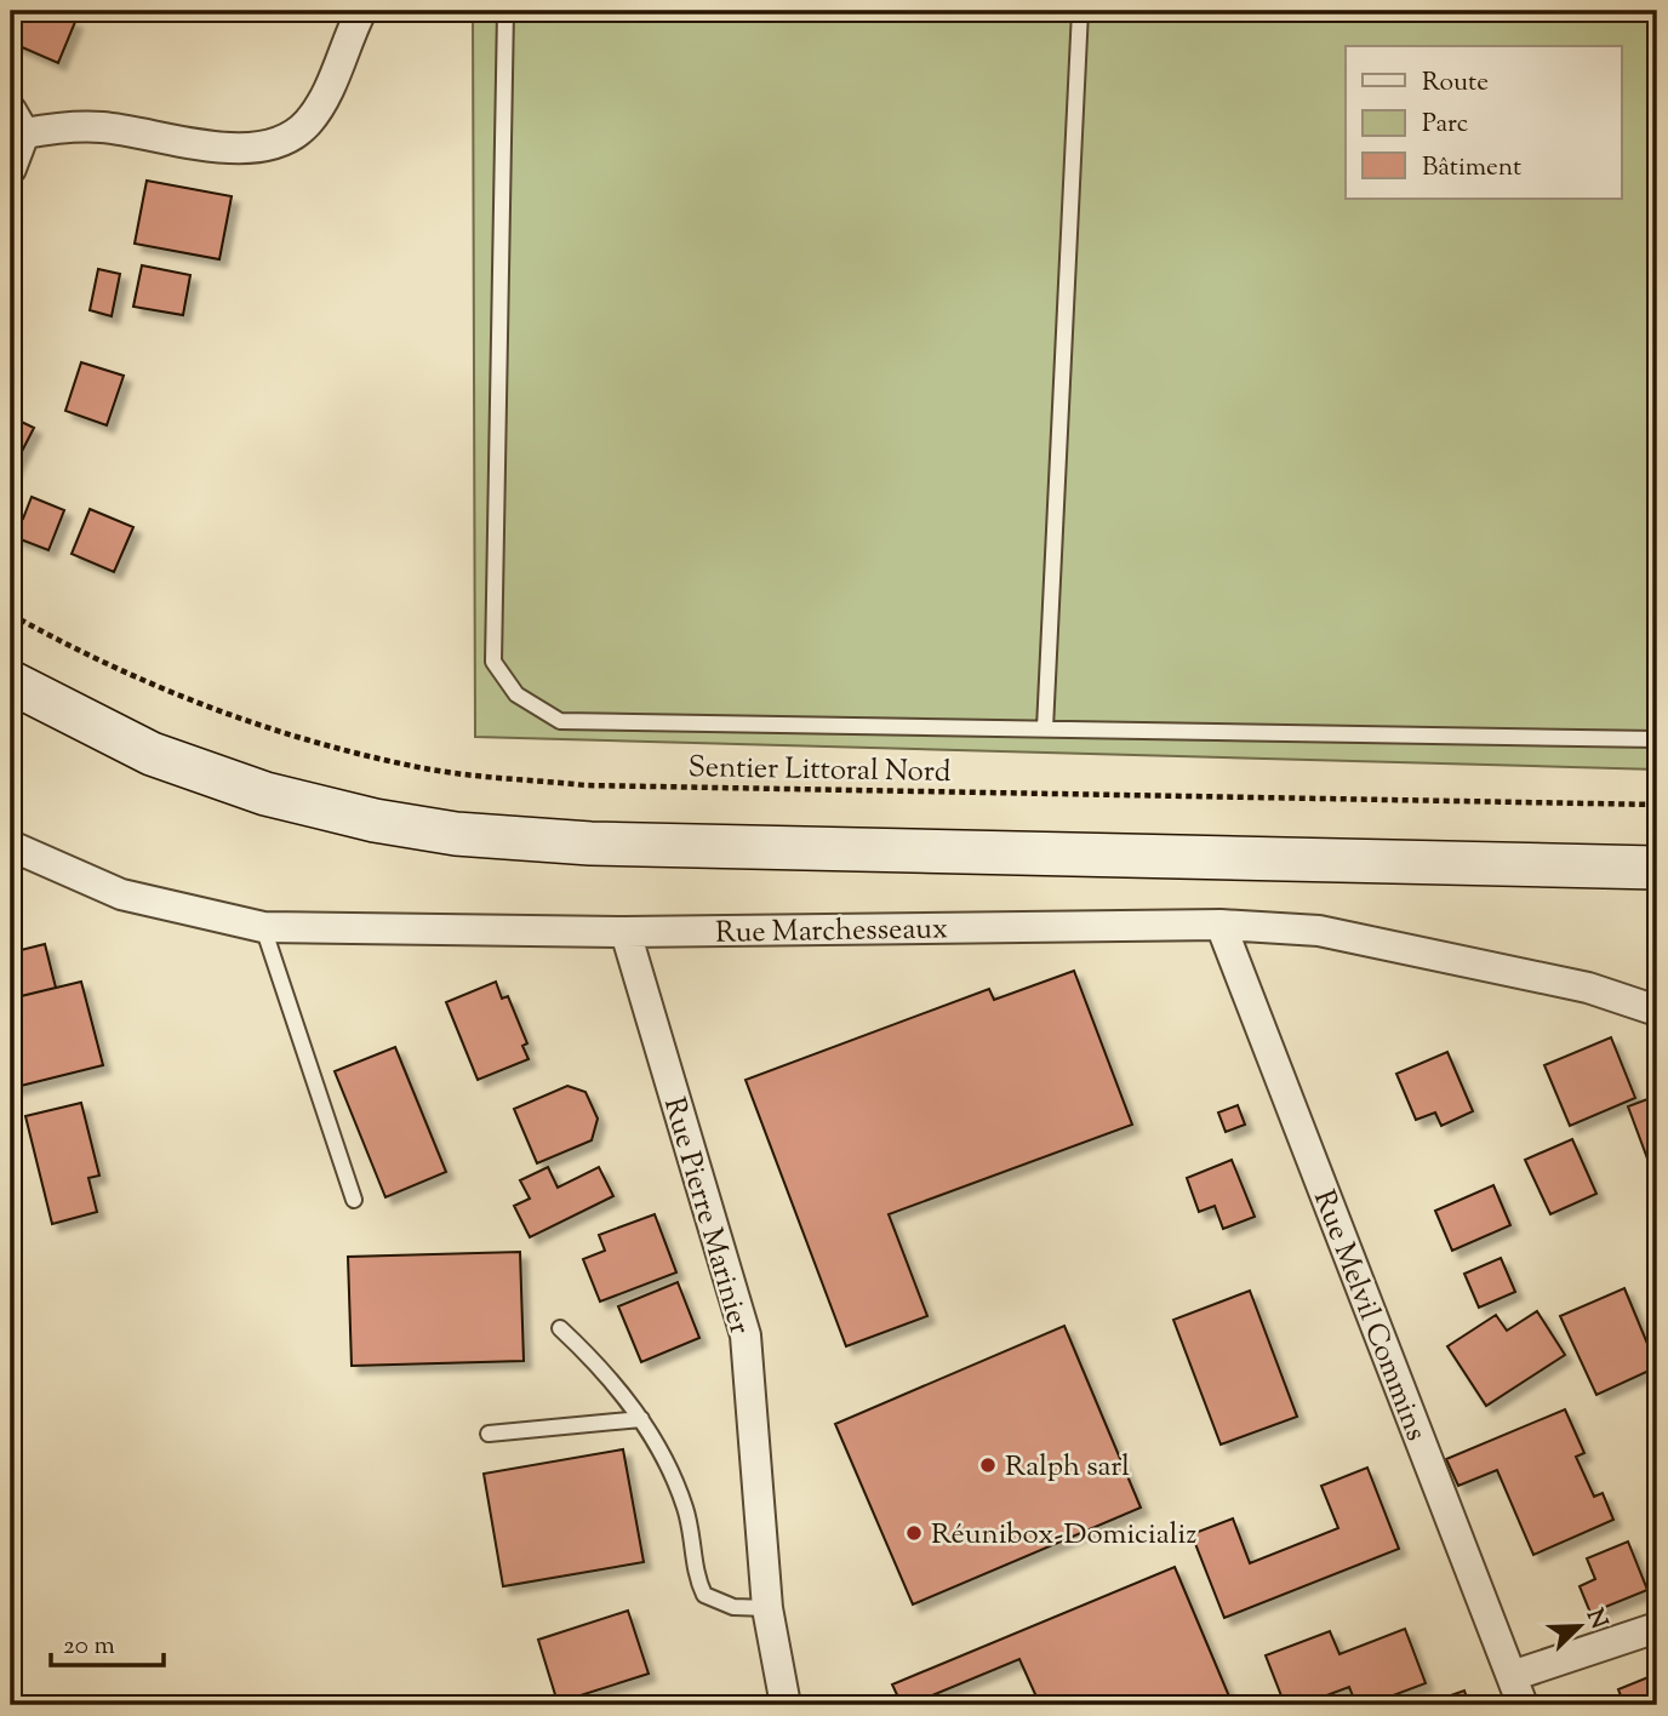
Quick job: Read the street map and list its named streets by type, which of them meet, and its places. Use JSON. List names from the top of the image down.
{
  "streets": {
    "street": ["Rue Marchesseaux", "Rue Pierre Marinier", "Rue Melvil Commins"],
    "path": ["Sentier Littoral Nord"]
  },
  "crossings": [
    ["Rue Marchesseaux", "Rue Pierre Marinier"],
    ["Rue Marchesseaux", "Rue Melvil Commins"]
  ],
  "places": ["Ralph sarl", "Réunibox-Domicializ"],
  "legend": ["Route", "Parc", "Bâtiment"],
  "scale_bar": "20 m",
  "north": "top right"
}
